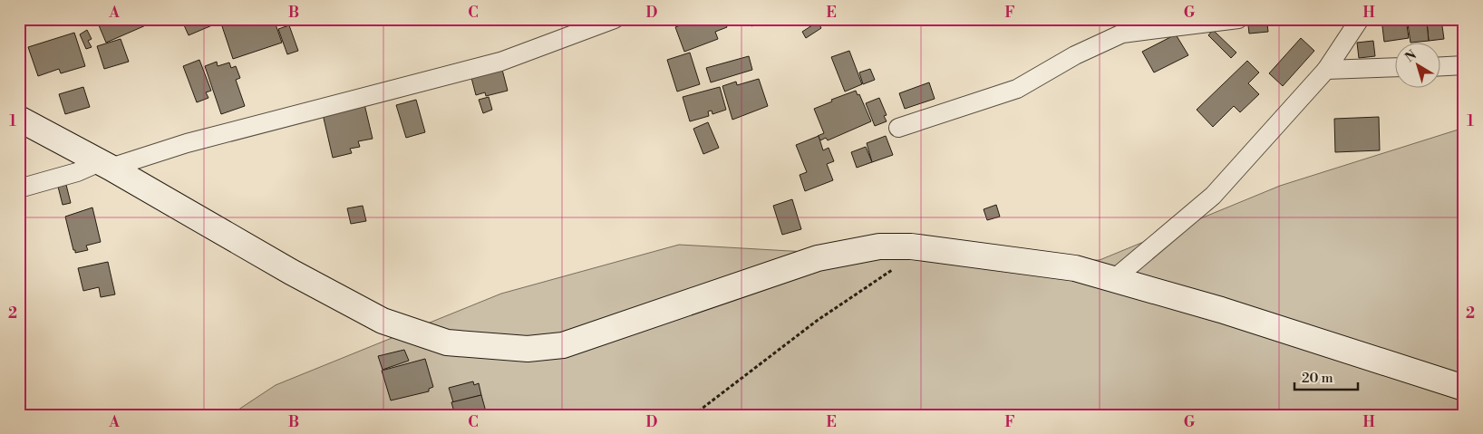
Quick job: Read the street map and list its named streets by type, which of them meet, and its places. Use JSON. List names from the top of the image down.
{
  "scale_bar": "20 m",
  "north": "top left",
  "grid": {
    "columns": [
      "A",
      "B",
      "C",
      "D",
      "E",
      "F",
      "G",
      "H"
    ],
    "rows": ["1", "2"]
  }
}
